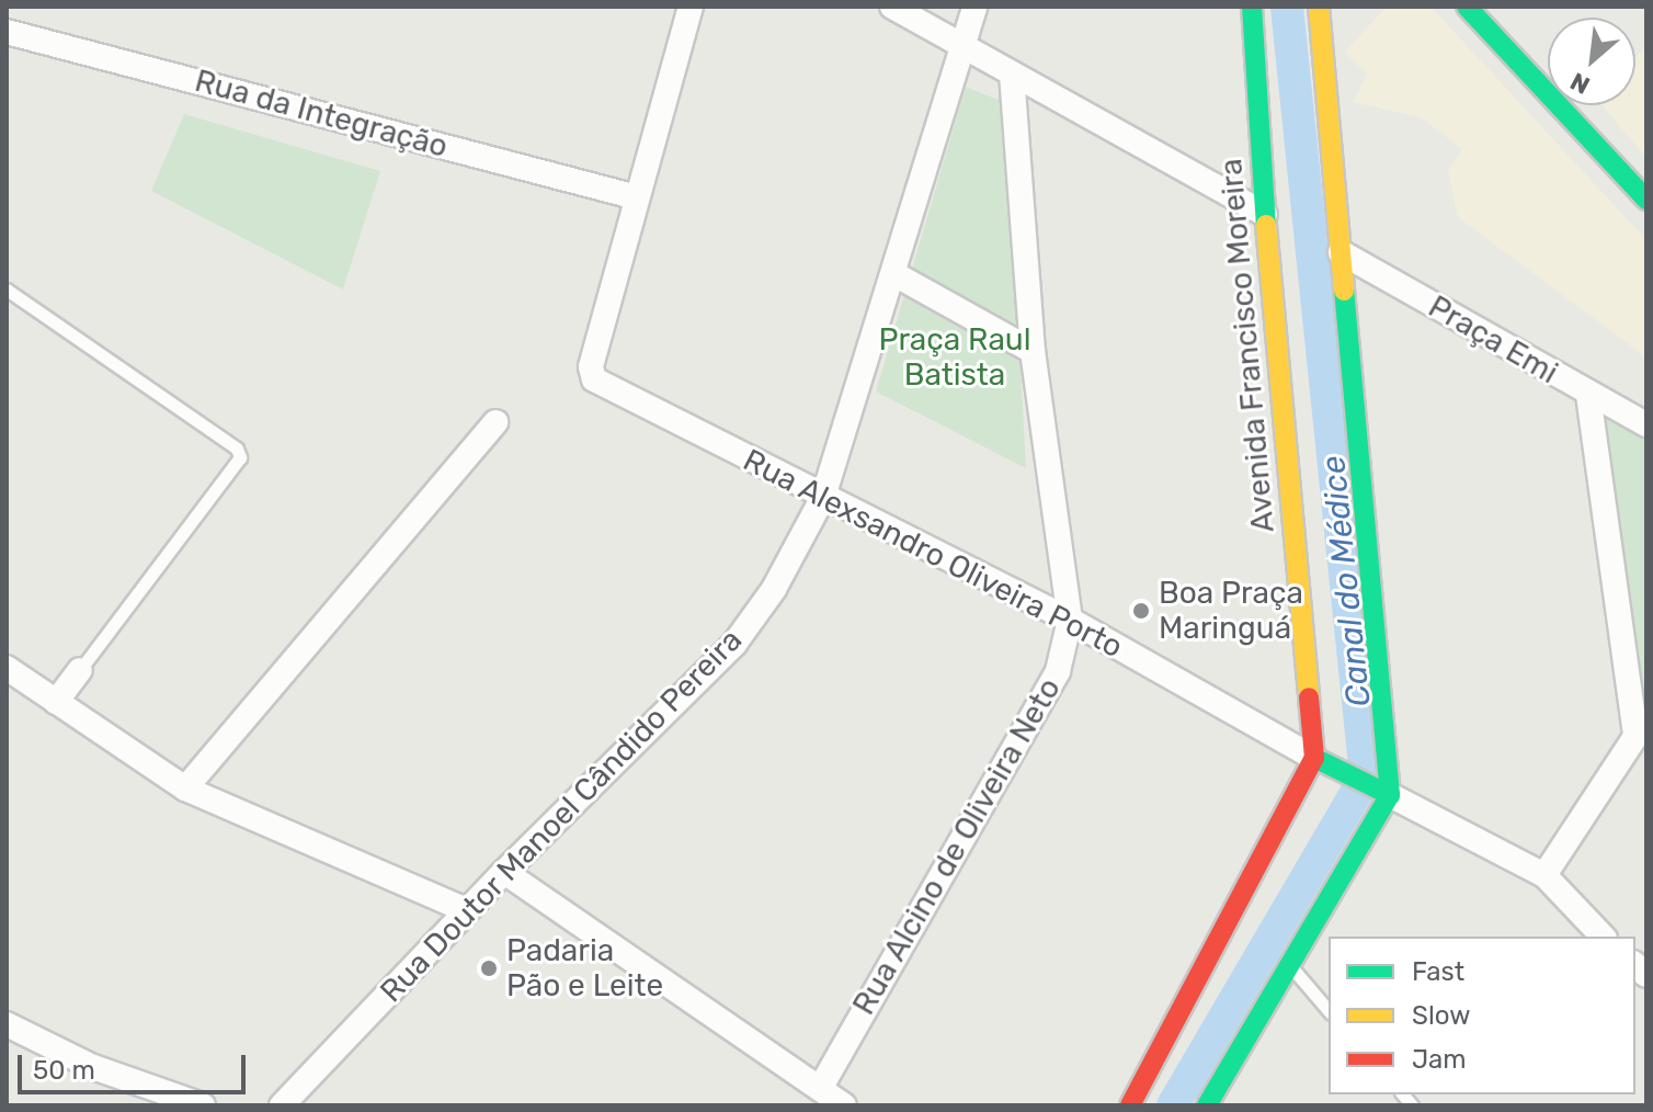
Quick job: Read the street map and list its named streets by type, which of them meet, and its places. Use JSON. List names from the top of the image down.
{
  "streets": {
    "street": [
      "Rua da Integração",
      "Praça Emi",
      "Avenida Francisco Moreira",
      "Rua Alexsandro Oliveira Porto",
      "Rua Doutor Manoel Cândido Pereira",
      "Rua Alcino de Oliveira Neto"
    ]
  },
  "crossings": [
    ["Rua da Integração", "Rua Alexsandro Oliveira Porto"],
    ["Avenida Francisco Moreira", "Rua Alexsandro Oliveira Porto"],
    ["Rua Alexsandro Oliveira Porto", "Rua Doutor Manoel Cândido Pereira"],
    ["Rua Alexsandro Oliveira Porto", "Rua Alcino de Oliveira Neto"]
  ],
  "water": ["Canal do Médice"],
  "parks": ["Praça Raul Batista"],
  "places": ["Boa Praça Maringuá", "Padaria Pão e Leite"],
  "legend": ["Fast", "Slow", "Jam"],
  "scale_bar": "50 m",
  "north": "bottom left"
}
